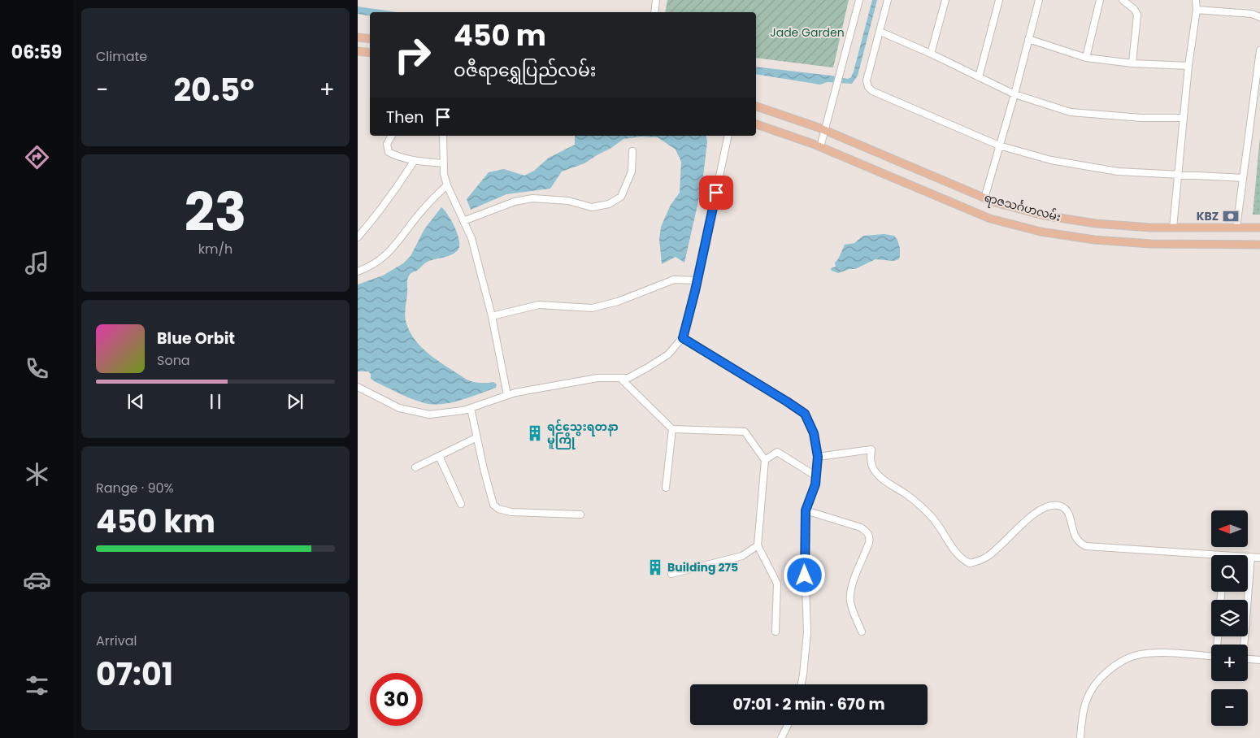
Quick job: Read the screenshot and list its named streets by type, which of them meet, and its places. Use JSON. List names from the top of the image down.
{
  "streets": {
    "main road": ["ရာဇသင်္ဂဟလမ်း"]
  },
  "parks": ["Jade Garden"],
  "places": {
    "bank": ["KBZ"],
    "building": ["ရင်သွေးရတနာ မူကြို", "Building 275"]
  },
  "north": "left",
  "page": {
    "tabs": "06:59",
    "tile": [
      "Climate",
      ["23", "km/h"],
      ["Range · 90%", "450 km"],
      ["Arrival", "07:01"]
    ],
    "turn": ["450 m", "ဝဇီရာရွှေပြည်လမ်း"],
    "heat": ["−", "20.5°", "+"],
    "then": "Then",
    "song": ["Blue Orbit", "Sona"],
    "map_buttons": ["+", "−"],
    "limit": "30",
    "trip": "07:01 · 2 min · 670 m"
  }
}
